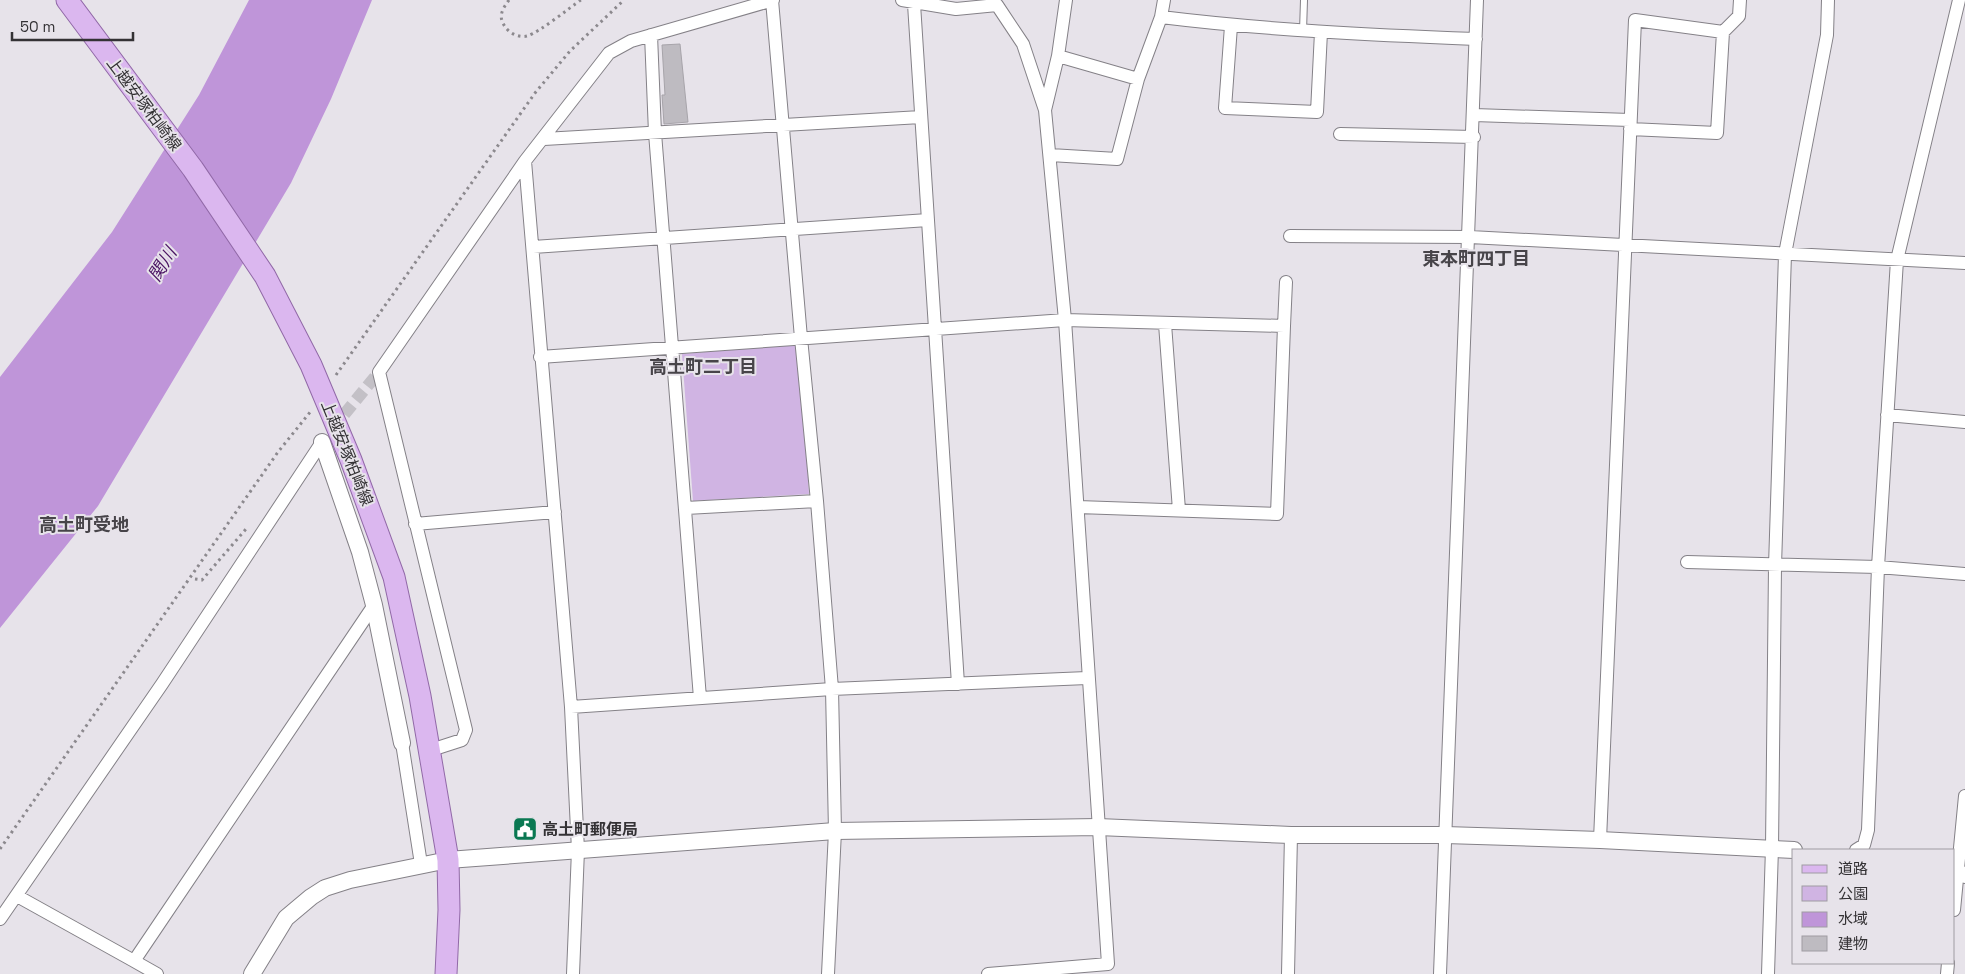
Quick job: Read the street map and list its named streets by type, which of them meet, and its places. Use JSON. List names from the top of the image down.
{
  "streets": {
    "main road": ["上越安塚柏崎線"]
  },
  "districts": ["東本町四丁目", "高土町二丁目", "高土町受地"],
  "water": ["関川"],
  "places": {
    "public building": ["高土町郵便局"]
  },
  "legend": [
    "道路",
    "公園",
    "水域",
    "建物"
  ],
  "scale_bar": "50 m"
}
